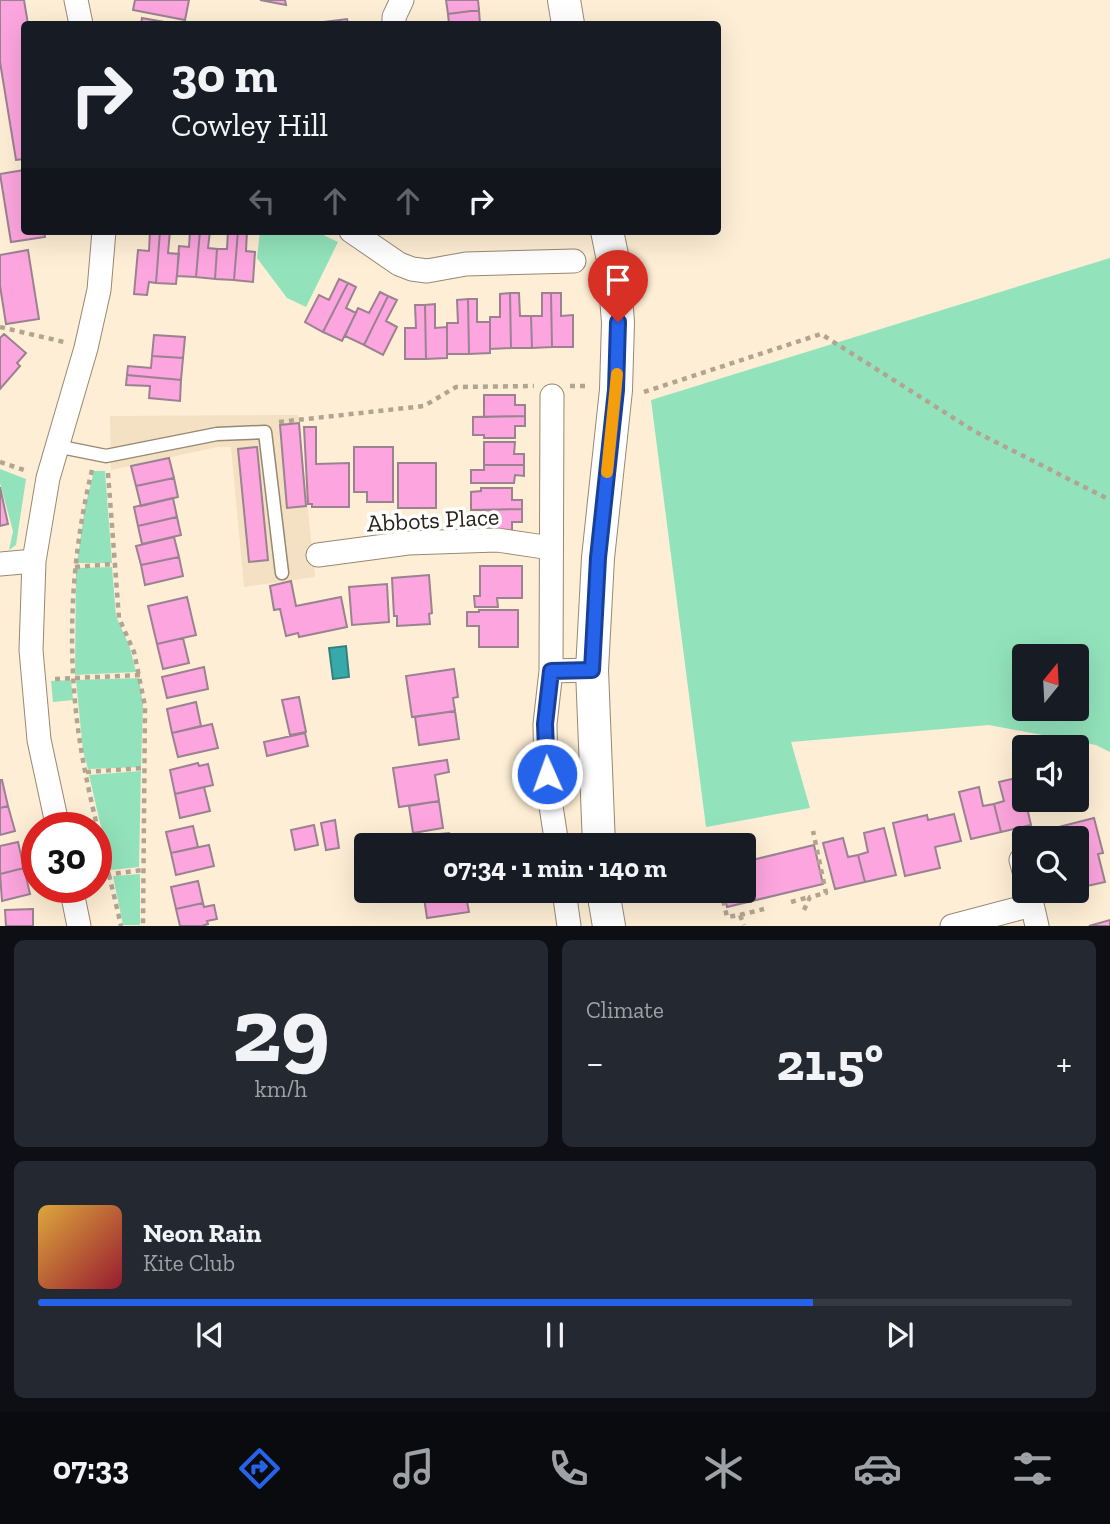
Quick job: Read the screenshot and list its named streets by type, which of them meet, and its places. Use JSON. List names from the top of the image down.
{
  "streets": {
    "street": ["Abbots Place"]
  },
  "north": "top",
  "page": {
    "turn": ["30 m", "Cowley Hill"],
    "limit": "30",
    "trip": "07:34 · 1 min · 140 m",
    "tile": [
      ["29", "km/h"],
      "Climate"
    ],
    "heat": ["−", "21.5°", "+"],
    "song": ["Neon Rain", "Kite Club"],
    "tabs": "07:33"
  }
}
